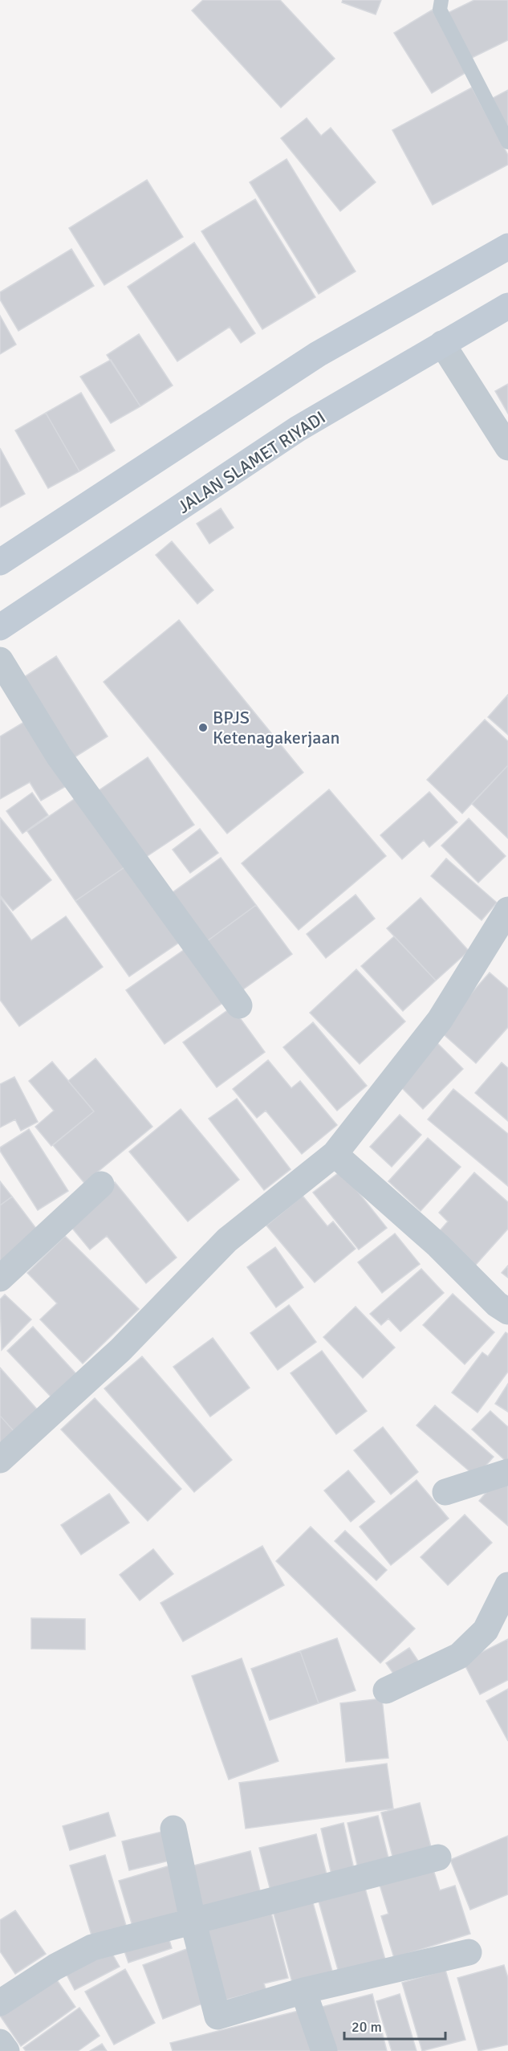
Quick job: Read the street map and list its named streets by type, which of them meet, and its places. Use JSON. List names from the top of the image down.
{
  "streets": {
    "main road": ["JALAN SLAMET RIYADI"]
  },
  "places": ["BPJS Ketenagakerjaan"],
  "scale_bar": "20 m"
}
